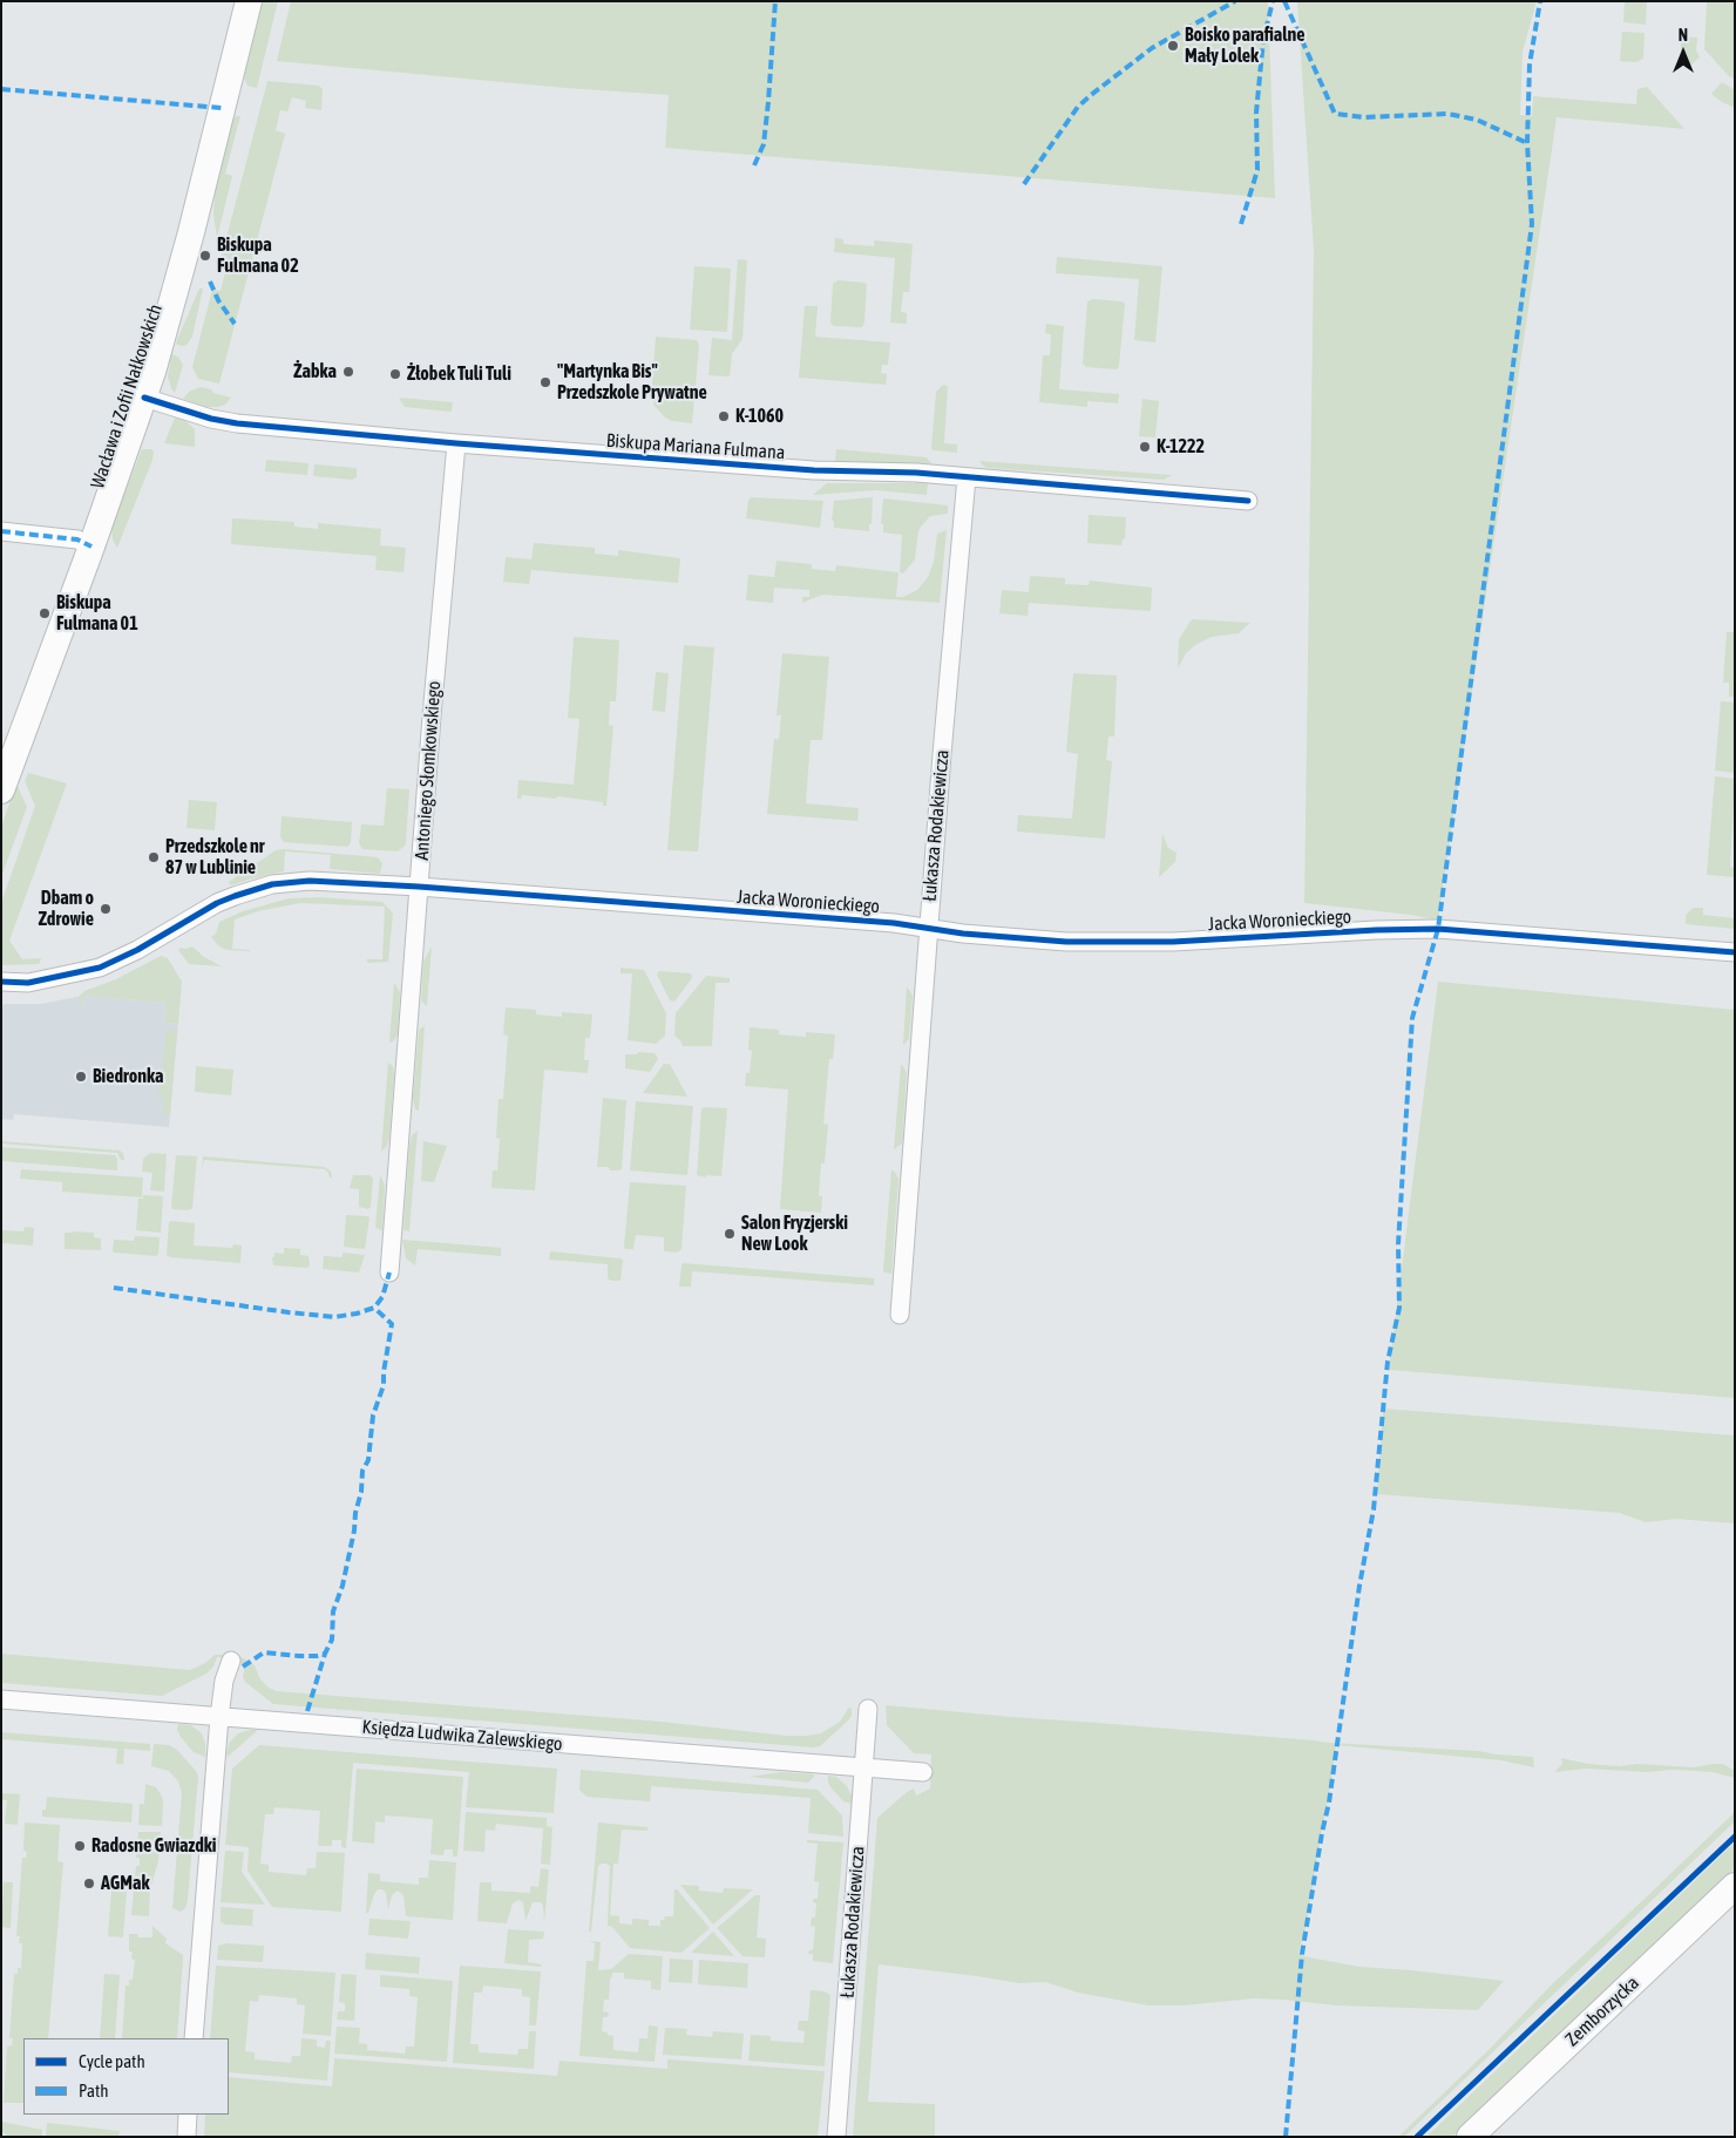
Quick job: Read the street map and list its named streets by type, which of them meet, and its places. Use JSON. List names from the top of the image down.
{
  "streets": {
    "street": [
      "Wacława i Zofii Nałkowskich",
      "Biskupa Mariana Fulmana",
      "Antoniego Słomkowskiego",
      "Łukasza Rodakiewicza",
      "Jacka Woronieckiego",
      "Księdza Ludwika Zalewskiego",
      "Zemborzycka"
    ]
  },
  "crossings": [
    ["Wacława i Zofii Nałkowskich", "Biskupa Mariana Fulmana"],
    ["Biskupa Mariana Fulmana", "Antoniego Słomkowskiego"],
    ["Biskupa Mariana Fulmana", "Łukasza Rodakiewicza"],
    ["Antoniego Słomkowskiego", "Jacka Woronieckiego"],
    ["Łukasza Rodakiewicza", "Jacka Woronieckiego"],
    ["Łukasza Rodakiewicza", "Księdza Ludwika Zalewskiego"]
  ],
  "places": [
    "Boisko parafialne Mały Lolek",
    "Biskupa Fulmana 02",
    "Żabka",
    "Żłobek Tuli Tuli",
    "\"Martynka Bis\" Przedszkole Prywatne",
    "K-1060",
    "K-1222",
    "Biskupa Fulmana 01",
    "Przedszkole nr 87 w Lublinie",
    "Dbam o Zdrowie",
    "Biedronka",
    "Salon Fryzjerski New Look",
    "Radosne Gwiazdki",
    "AGMak"
  ],
  "legend": ["Cycle path", "Path"],
  "north": "top"
}
